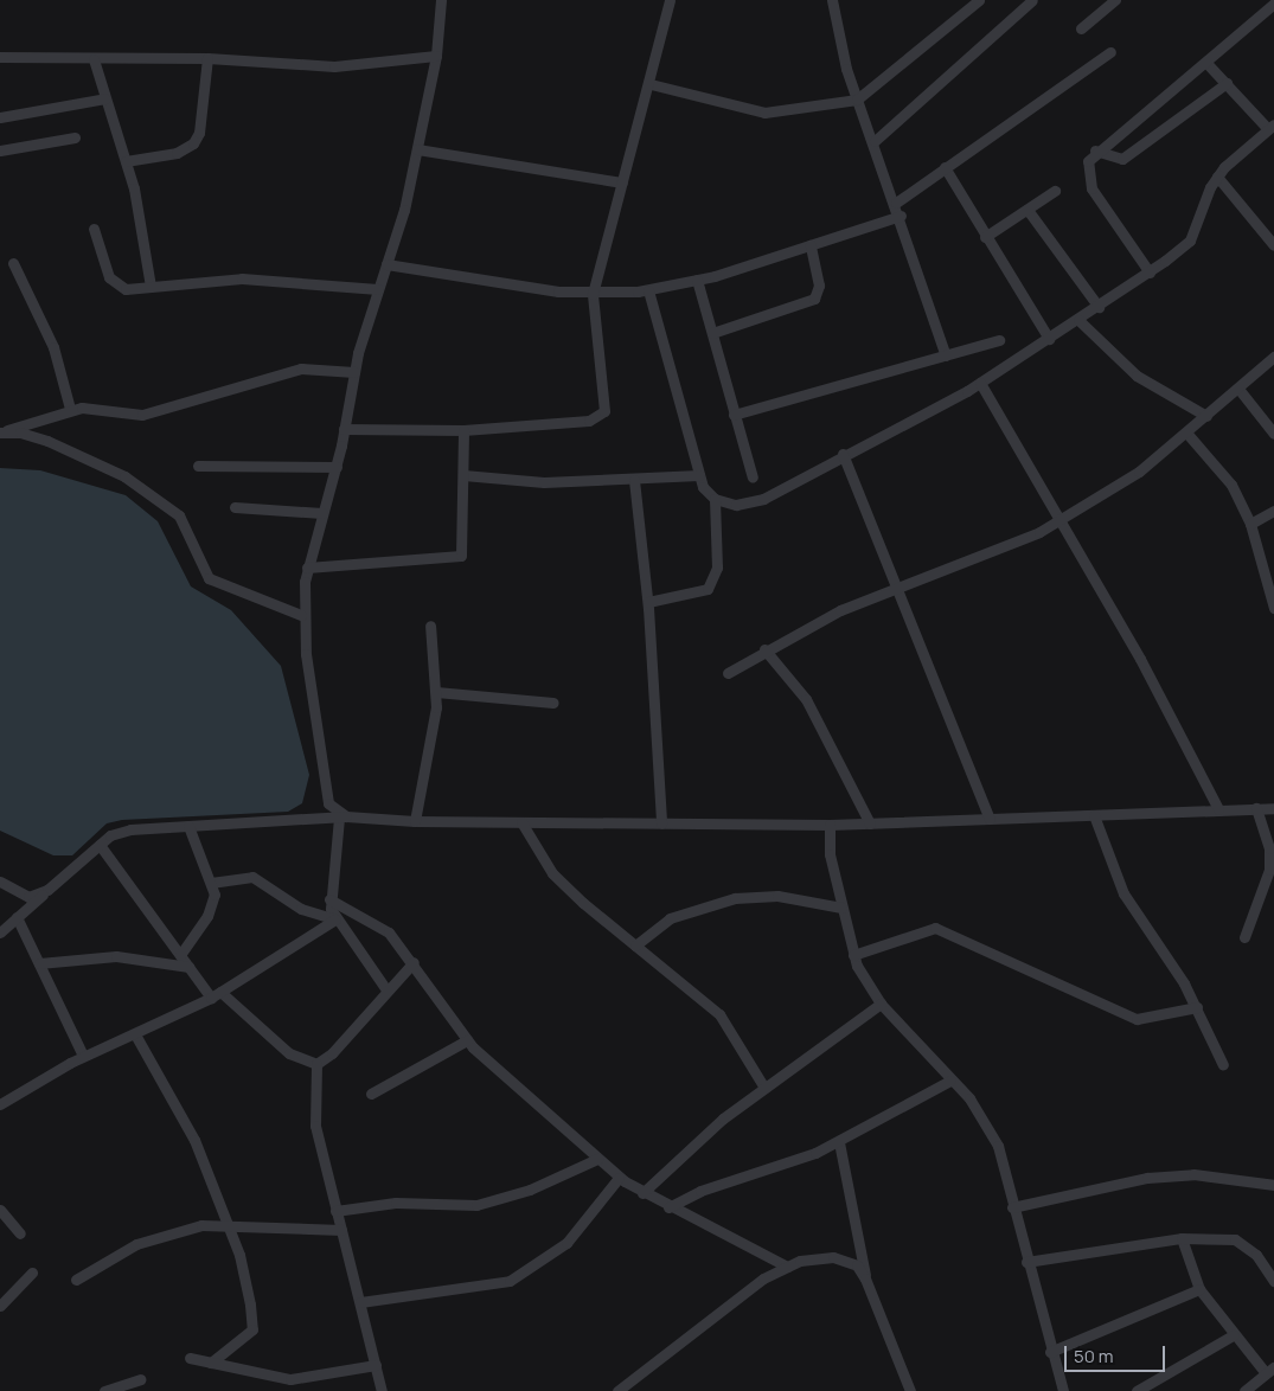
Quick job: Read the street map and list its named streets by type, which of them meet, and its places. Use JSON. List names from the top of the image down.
{
  "scale_bar": "50 m"
}
